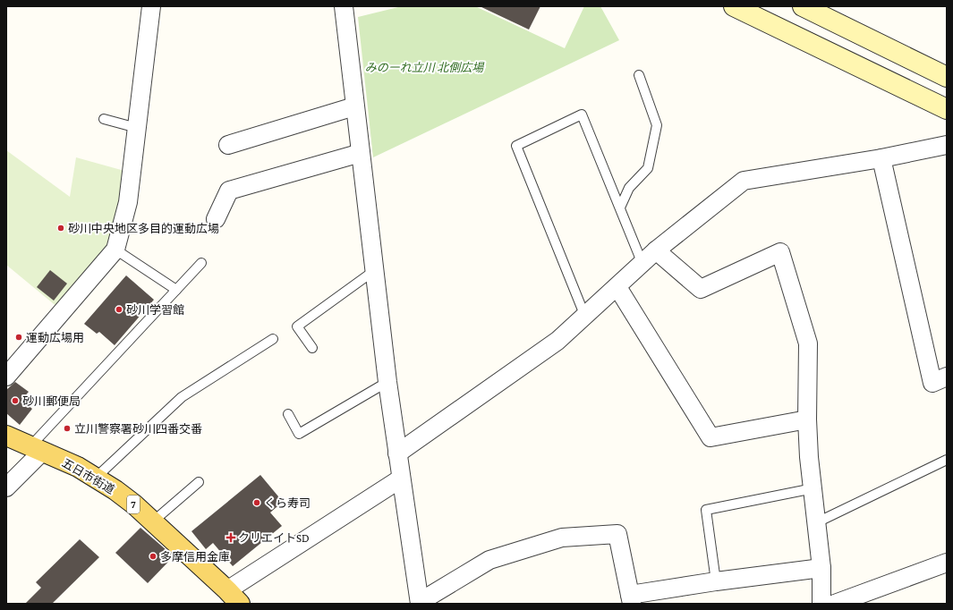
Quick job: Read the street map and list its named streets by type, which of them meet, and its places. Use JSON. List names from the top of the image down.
{
  "streets": {
    "main road": ["五日市街道", "7"]
  },
  "parks": ["みのーれ立川 北側広場"],
  "places": {
    "other": [
      "砂川中央地区多目的運動広場",
      "砂川学習館",
      "運動広場用",
      "砂川郵便局",
      "立川警察署砂川四番交番",
      "くら寿司",
      "多摩信用金庫"
    ],
    "health": ["クリエイトSD"]
  }
}
